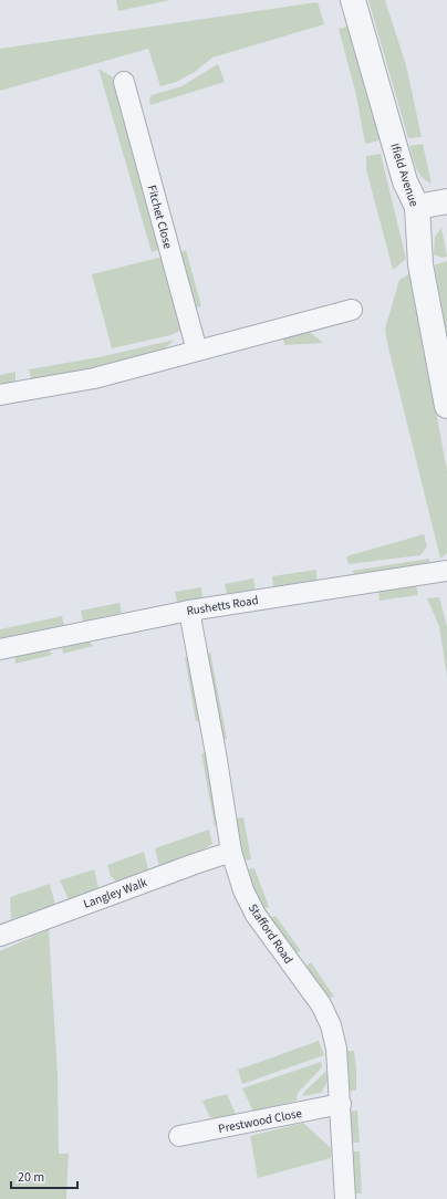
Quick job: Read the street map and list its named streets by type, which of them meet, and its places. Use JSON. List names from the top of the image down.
{
  "streets": {
    "street": [
      "Ifield Avenue",
      "Fitchet Close",
      "Rushetts Road",
      "Langley Walk",
      "Stafford Road",
      "Prestwood Close"
    ]
  },
  "crossings": [
    ["Rushetts Road", "Stafford Road"],
    ["Langley Walk", "Stafford Road"],
    ["Stafford Road", "Prestwood Close"]
  ],
  "scale_bar": "20 m"
}
